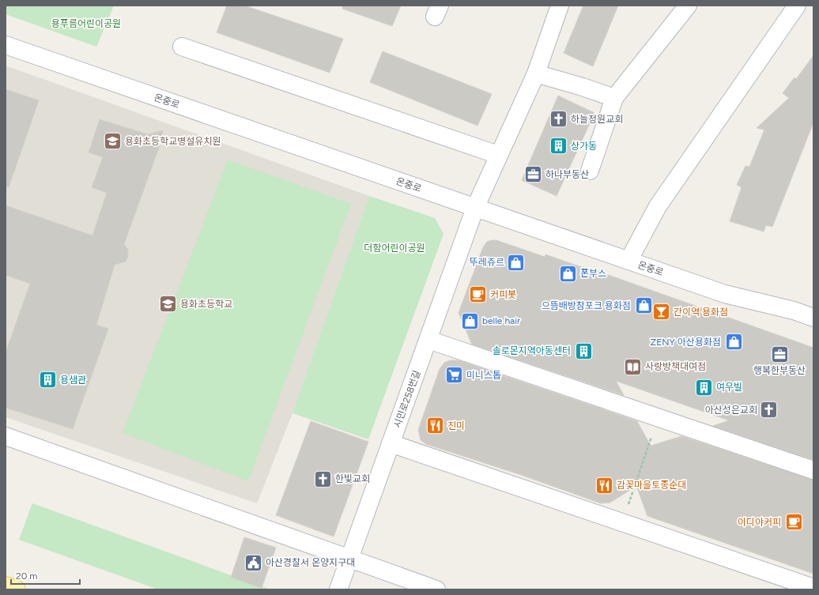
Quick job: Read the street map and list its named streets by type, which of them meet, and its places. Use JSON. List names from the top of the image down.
{
  "streets": {
    "street": ["온중로", "시민로258번길"]
  },
  "crossings": [
    ["온중로", "시민로258번길"]
  ],
  "parks": ["용푸름어린이공원", "더함어린이공원"],
  "places": {
    "church": ["하늘정원교회", "아산성은교회", "한빛교회"],
    "school or university": ["용화초등학교병설유치원", "용화초등학교"],
    "building": [
      "상가동",
      "솔로몬지역아동센터",
      "용샘관",
      "여우빌"
    ],
    "office": ["하나부동산", "행복한부동산"],
    "shop": [
      "뚜레쥬르",
      "폰부스",
      "으뜸배방참포크 용화점",
      "belle hair",
      "ZENY 아산용화점"
    ],
    "cafe": ["커피봇", "이디야커피"],
    "bar": ["간이역 용화점"],
    "library": ["사랑방책대여점"],
    "supermarket": ["미니스톱"],
    "restaurant": ["진미", "감꽃마을토종순대"],
    "public building": ["아산경찰서 온양지구대"]
  },
  "scale_bar": "20 m"
}
